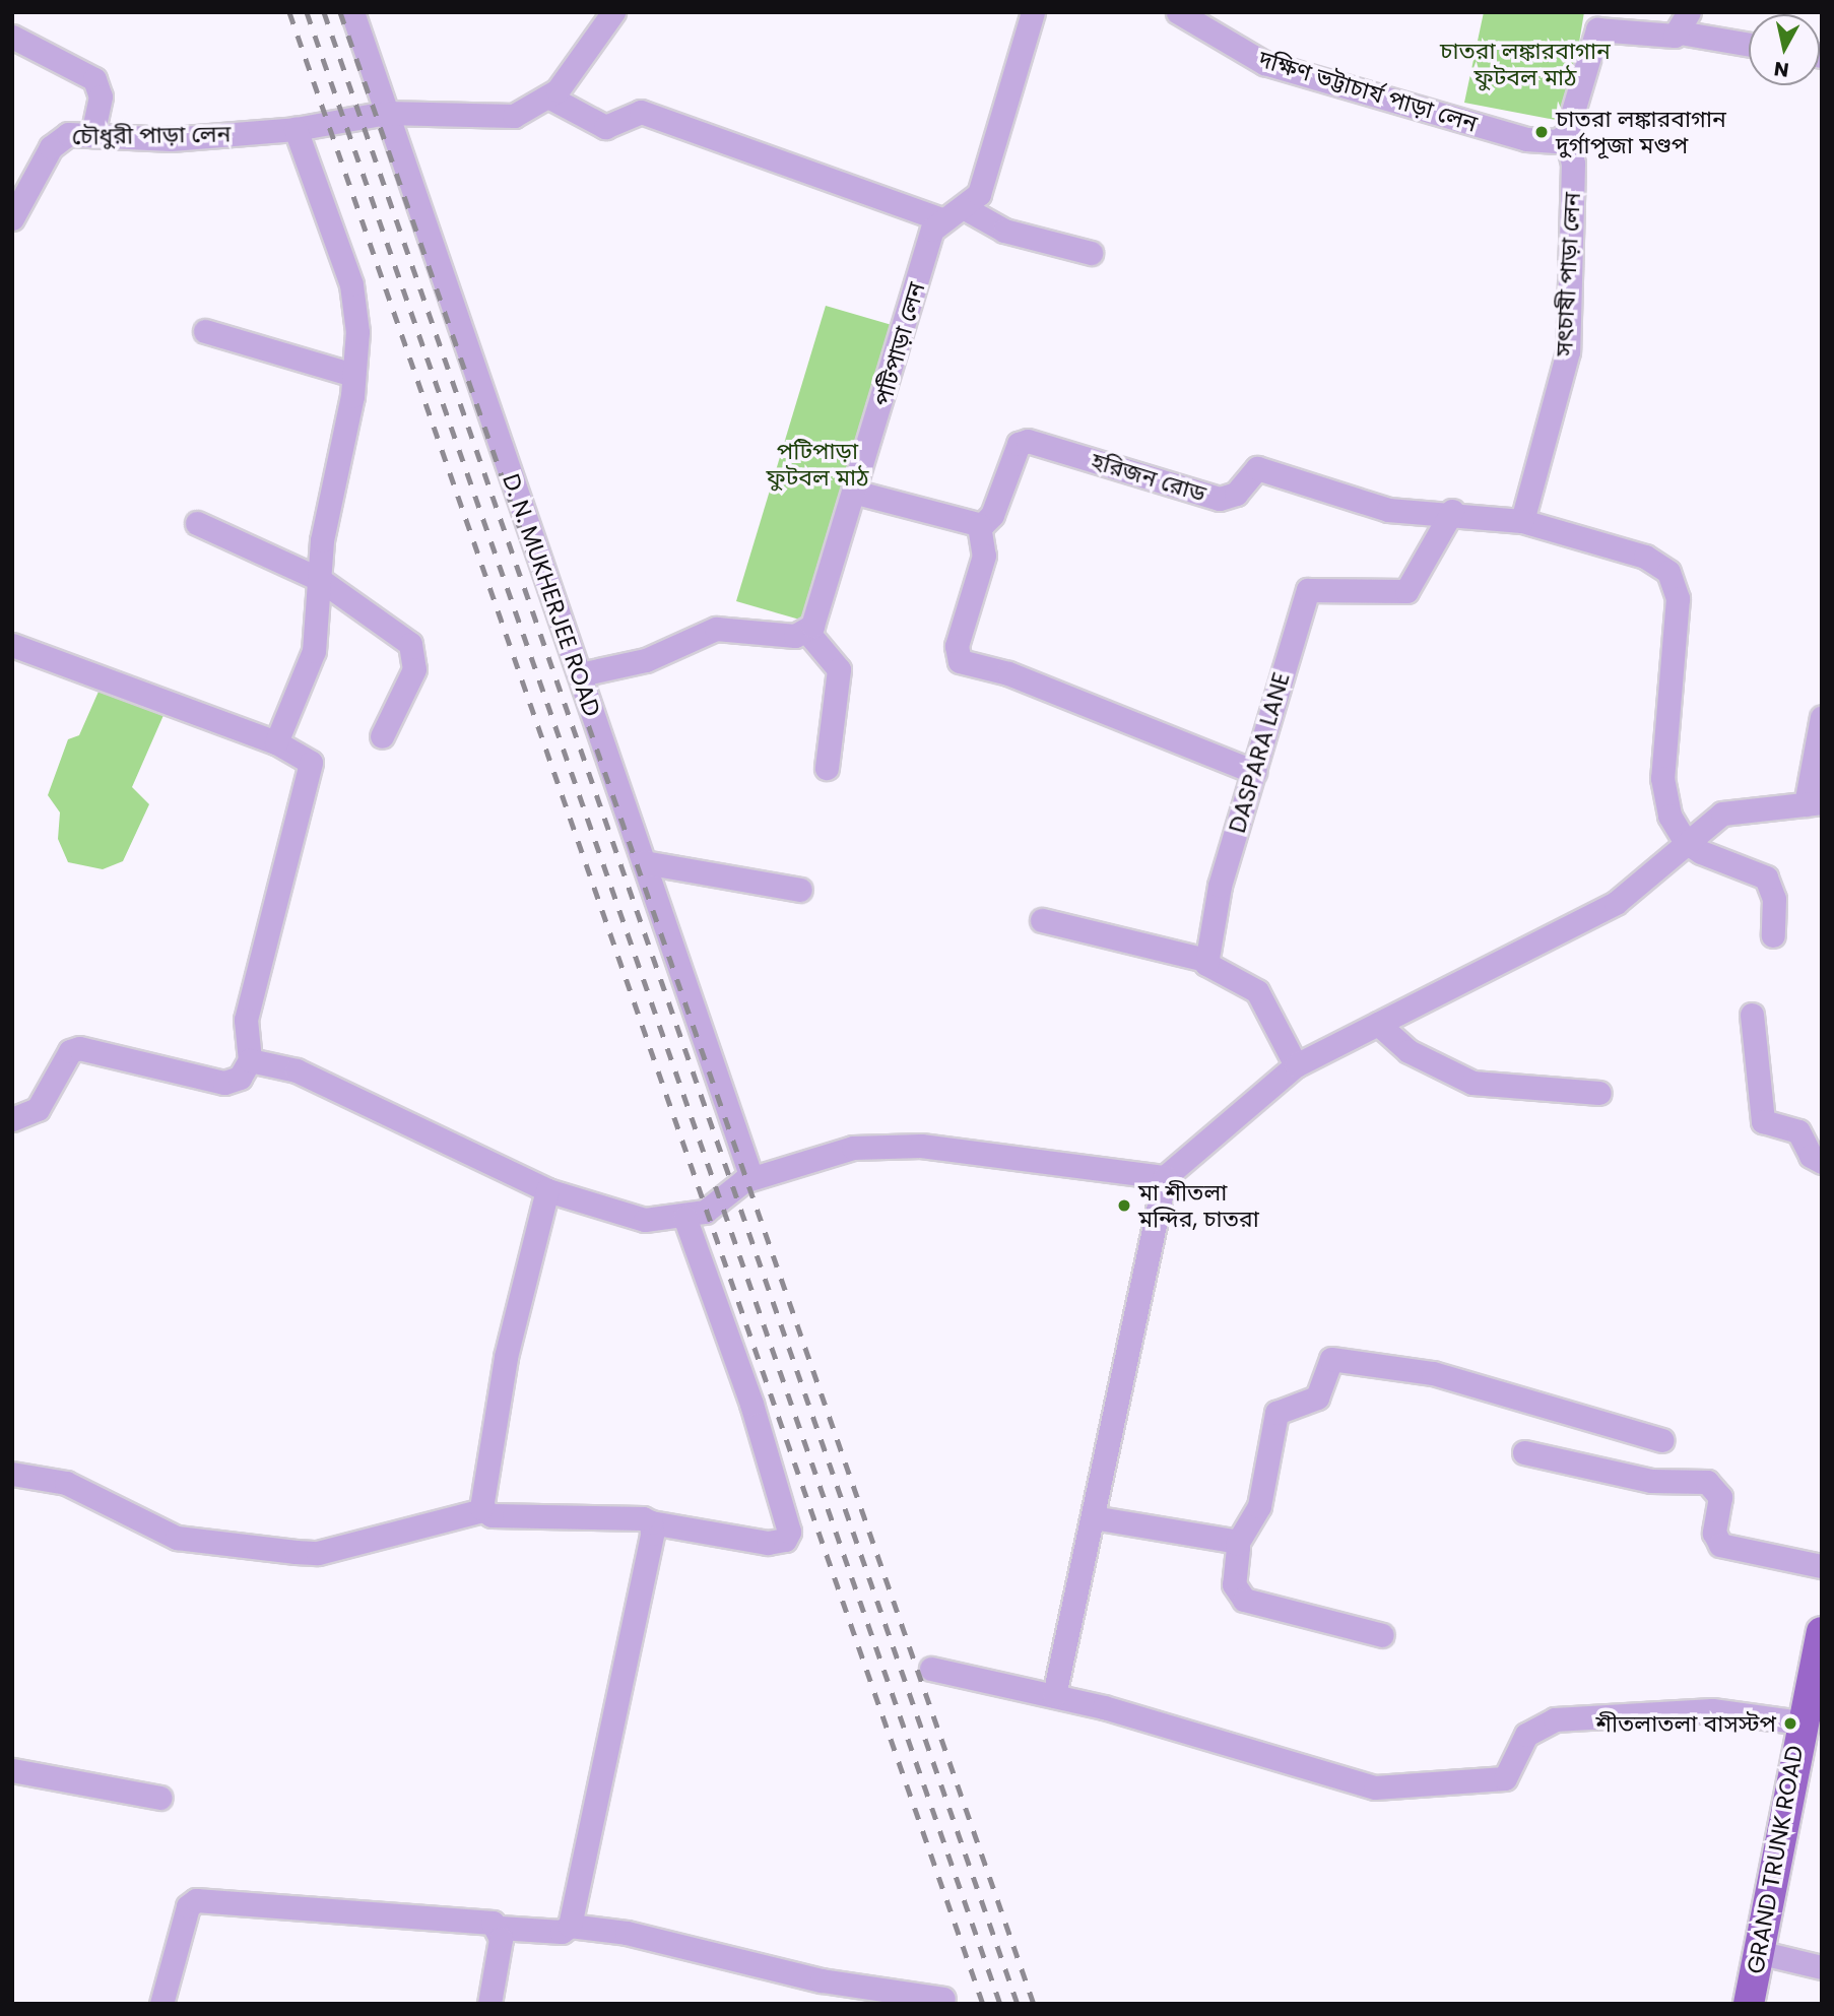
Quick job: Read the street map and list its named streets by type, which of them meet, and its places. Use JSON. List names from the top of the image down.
{
  "streets": {
    "main road": ["GRAND TRUNK ROAD"],
    "street": [
      "দক্ষিণ ভট্টাচার্য পাড়া লেন",
      "চৌধুরী পাড়া লেন",
      "সৎচাষী পাড়া লেন",
      "পটিপাড়া লেন",
      "হরিজন রোড",
      "D. N. MUKHERJEE ROAD",
      "DASPARA LANE"
    ]
  },
  "crossings": [
    ["দক্ষিণ ভট্টাচার্য পাড়া লেন", "সৎচাষী পাড়া লেন"],
    ["চৌধুরী পাড়া লেন", "D. N. MUKHERJEE ROAD"],
    ["সৎচাষী পাড়া লেন", "হরিজন রোড"],
    ["হরিজন রোড", "DASPARA LANE"]
  ],
  "parks": ["চাতরা লঙ্কারবাগান ফুটবল মাঠ", "পটিপাড়া ফুটবল মাঠ"],
  "places": ["চাতরা লঙ্কারবাগান দুর্গাপূজা মণ্ডপ", "মা শীতলা মন্দির, চাতরা", "শীতলাতলা বাসস্টপ"],
  "north": "bottom"
}
